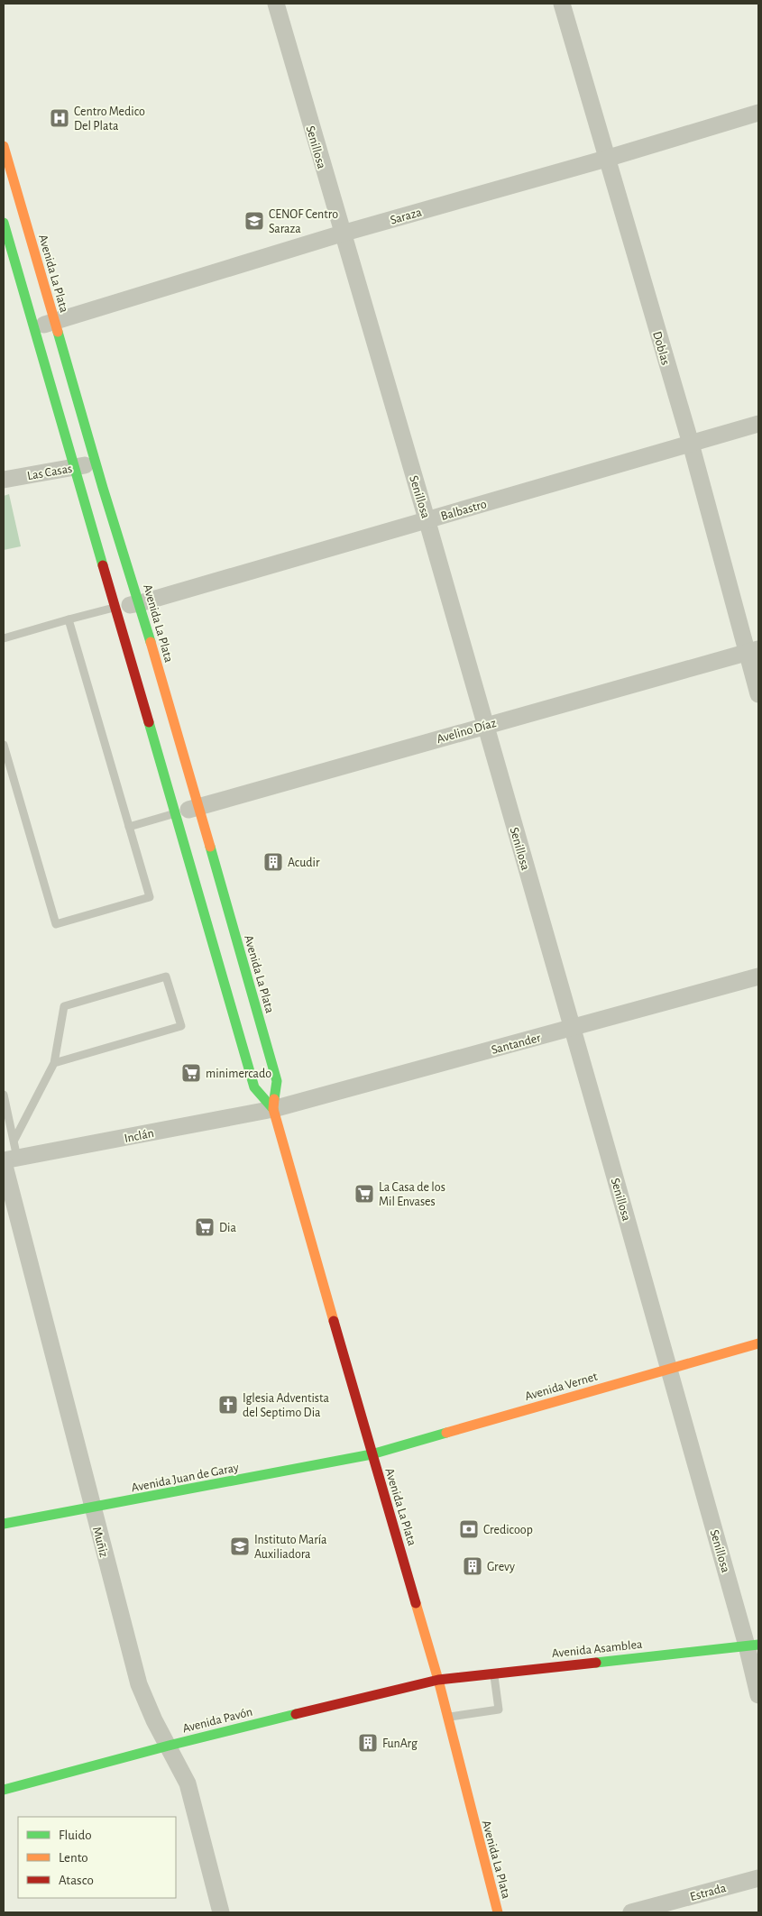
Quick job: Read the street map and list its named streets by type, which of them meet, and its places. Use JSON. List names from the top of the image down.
{
  "streets": {
    "main road": [
      "Avenida La Plata",
      "Avenida Vernet",
      "Avenida Juan de Garay",
      "Avenida Asamblea",
      "Avenida Pavón"
    ],
    "street": [
      "Senillosa",
      "Saraza",
      "Doblas",
      "Las Casas",
      "Balbastro",
      "Avelino Díaz",
      "Santander",
      "Inclán",
      "Muñiz",
      "Estrada"
    ]
  },
  "crossings": [
    ["Senillosa", "Saraza"],
    ["Senillosa", "Balbastro"],
    ["Senillosa", "Avelino Díaz"],
    ["Senillosa", "Santander"],
    ["Senillosa", "Avenida Vernet"],
    ["Senillosa", "Avenida Asamblea"],
    ["Saraza", "Avenida La Plata"],
    ["Saraza", "Doblas"],
    ["Avenida La Plata", "Las Casas"],
    ["Avenida La Plata", "Balbastro"],
    ["Avenida La Plata", "Avelino Díaz"],
    ["Avenida La Plata", "Santander"],
    ["Avenida La Plata", "Inclán"],
    ["Avenida La Plata", "Avenida Vernet"],
    ["Avenida La Plata", "Avenida Juan de Garay"],
    ["Avenida La Plata", "Avenida Asamblea"],
    ["Avenida La Plata", "Avenida Pavón"],
    ["Doblas", "Balbastro"],
    ["Doblas", "Avelino Díaz"],
    ["Santander", "Inclán"],
    ["Inclán", "Muñiz"],
    ["Avenida Vernet", "Avenida Juan de Garay"],
    ["Avenida Juan de Garay", "Muñiz"],
    ["Muñiz", "Avenida Pavón"],
    ["Avenida Asamblea", "Avenida Pavón"]
  ],
  "places": {
    "hospital": ["Centro Medico Del Plata"],
    "school or university": ["CENOF Centro Saraza", "Instituto María Auxiliadora"],
    "building": ["Acudir", "Grevy", "FunArg"],
    "supermarket": ["minimercado", "La Casa de los Mil Envases", "Dia"],
    "church": ["Iglesia Adventista del Septimo Dia"],
    "bank": ["Credicoop"]
  },
  "legend": ["Fluido", "Lento", "Atasco"]
}
